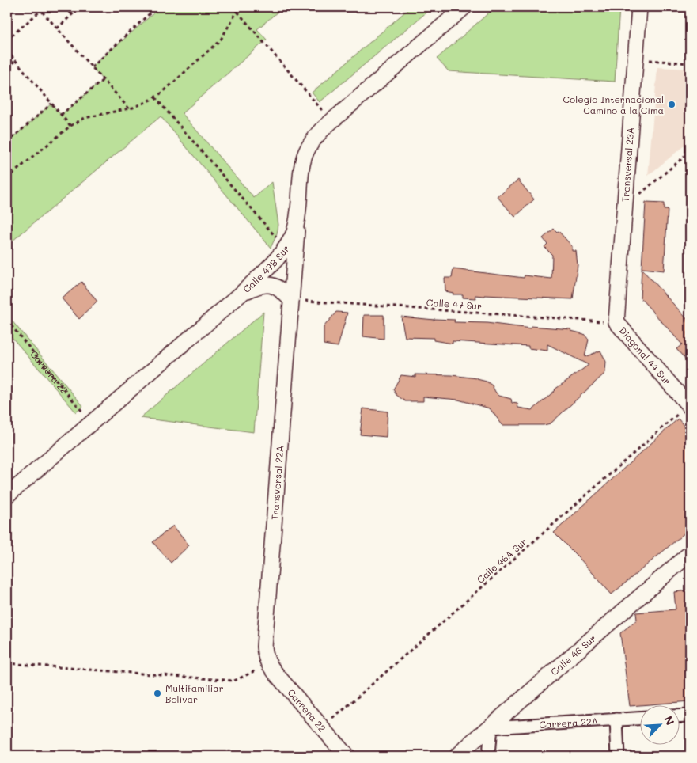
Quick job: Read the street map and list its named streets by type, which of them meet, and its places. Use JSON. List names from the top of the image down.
{
  "streets": {
    "street": [
      "Transversal 23A",
      "Calle 47B Sur",
      "Diagonal 44 Sur",
      "Carrera 22",
      "Transversal 22A",
      "Calle 46 Sur",
      "Carrera 22A"
    ],
    "path": ["Calle 47 Sur", "Calle 46A Sur"]
  },
  "crossings": [
    ["Transversal 23A", "Calle 47 Sur"],
    ["Transversal 23A", "Diagonal 44 Sur"],
    ["Calle 47B Sur", "Carrera 22"],
    ["Calle 47B Sur", "Transversal 22A"],
    ["Calle 47 Sur", "Diagonal 44 Sur"],
    ["Calle 47 Sur", "Transversal 22A"],
    ["Diagonal 44 Sur", "Calle 46A Sur"],
    ["Carrera 22", "Transversal 22A"],
    ["Carrera 22", "Calle 46A Sur"],
    ["Calle 46 Sur", "Carrera 22A"]
  ],
  "places": ["Colegio Internacional Camino a la Cima", "Multifamiliar Bolivar"],
  "north": "top right"
}
